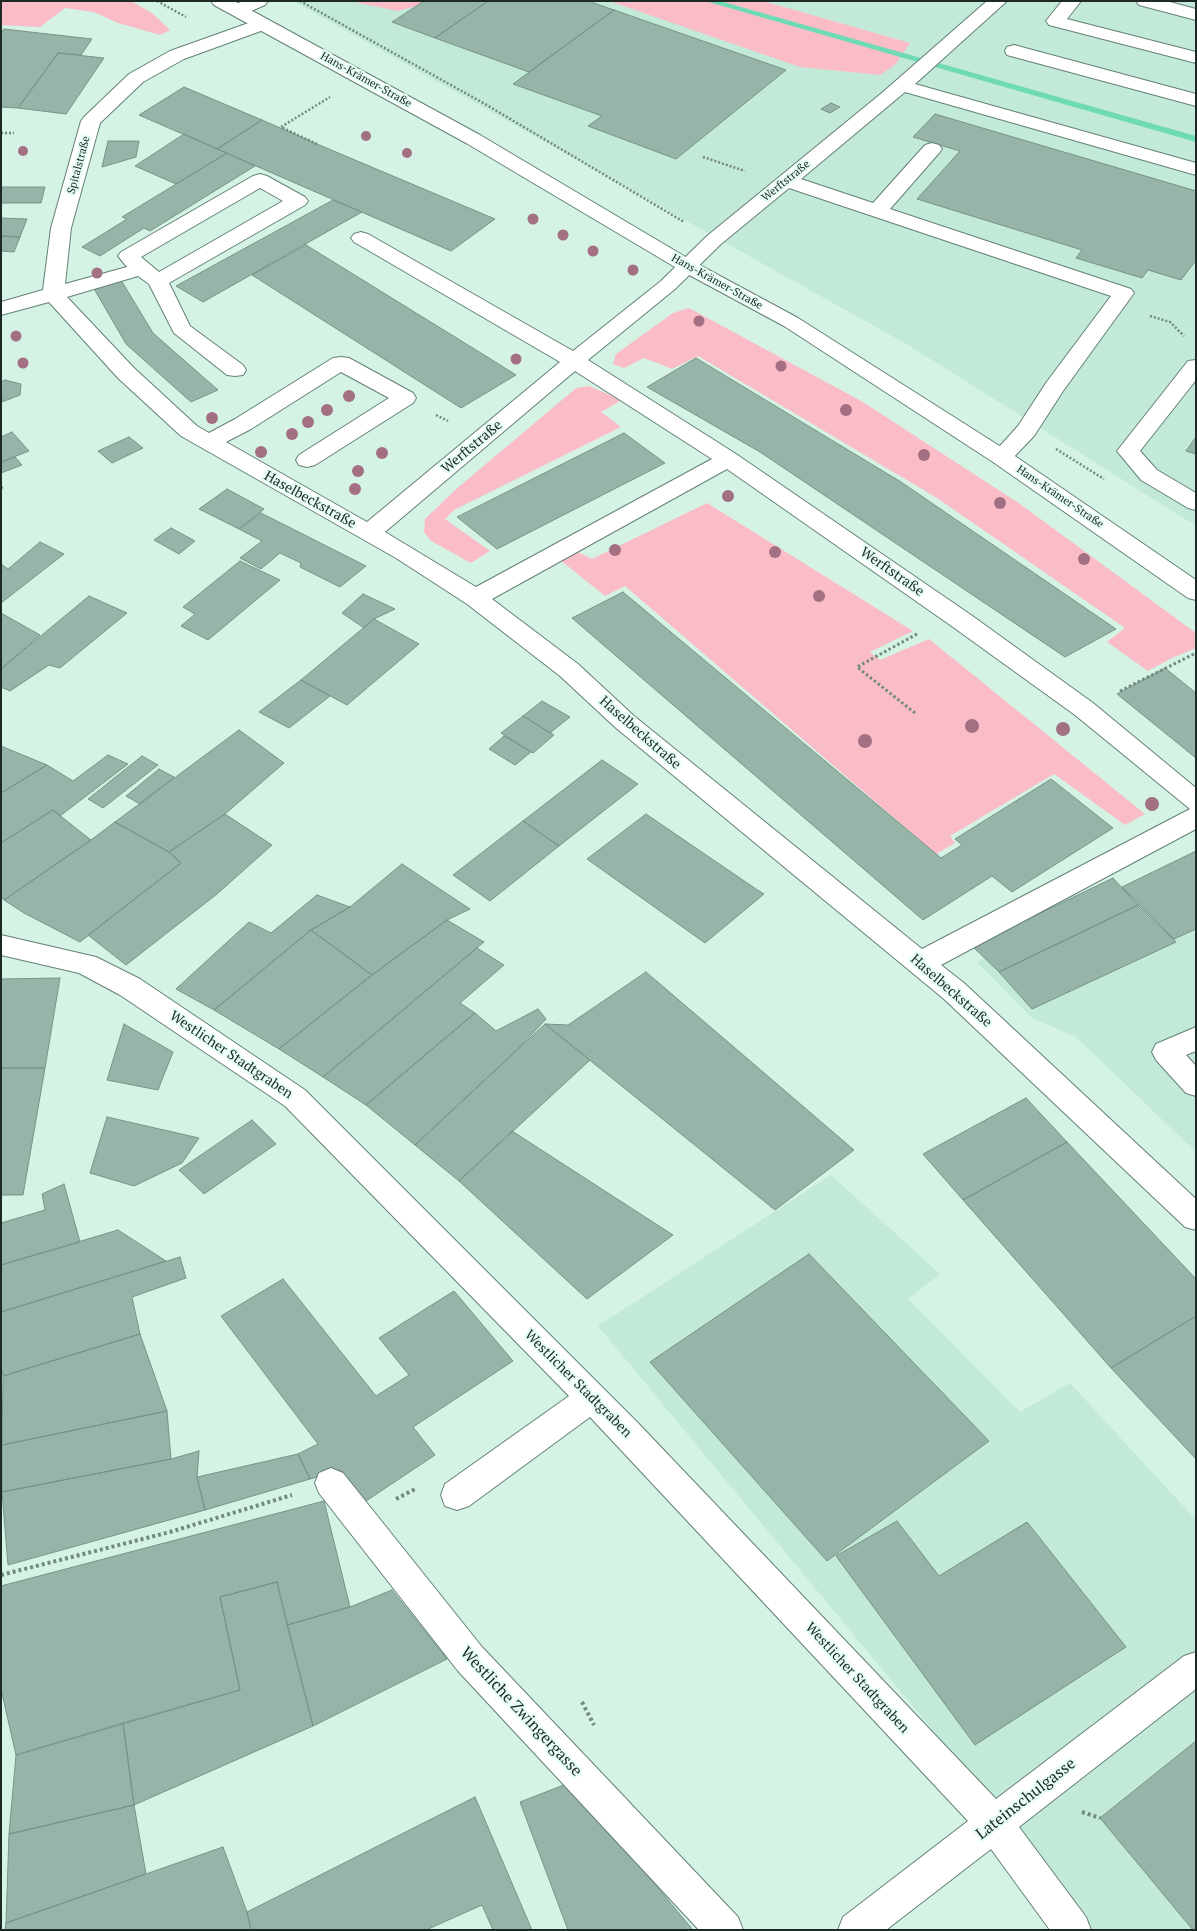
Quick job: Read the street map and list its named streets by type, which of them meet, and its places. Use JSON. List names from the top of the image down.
{
  "streets": {
    "street": [
      "Hans-Krämer-Straße",
      "Spitalstraße",
      "Werftstraße",
      "Haselbeckstraße",
      "Westlicher Stadtgraben",
      "Westliche Zwingergasse",
      "Lateinschulgasse"
    ]
  },
  "crossings": [
    ["Hans-Krämer-Straße", "Spitalstraße"],
    ["Hans-Krämer-Straße", "Werftstraße"],
    ["Spitalstraße", "Haselbeckstraße"],
    ["Werftstraße", "Haselbeckstraße"],
    ["Westlicher Stadtgraben", "Lateinschulgasse"]
  ]
}
